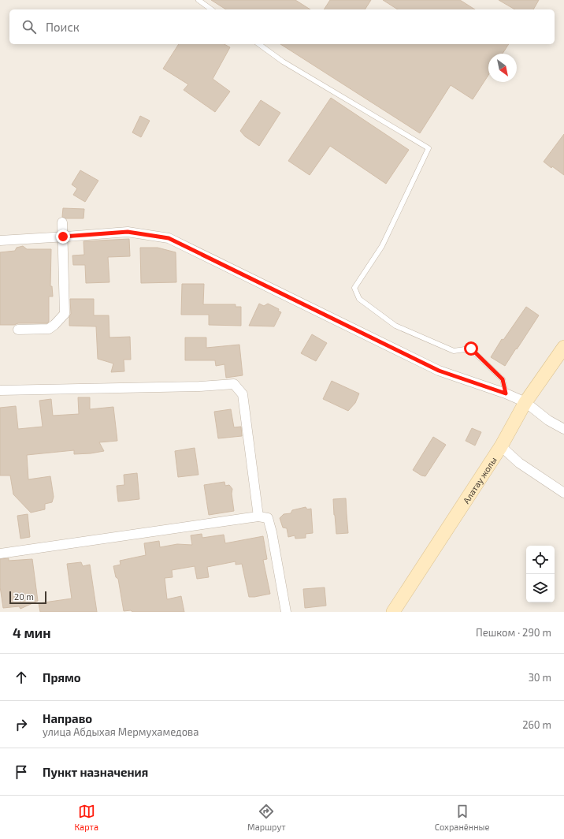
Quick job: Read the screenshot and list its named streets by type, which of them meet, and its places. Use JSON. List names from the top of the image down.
{
  "streets": {
    "main road": ["Алатау жолы"]
  },
  "scale_bar": "20 m",
  "north": "bottom right",
  "page": {
    "search": "Поиск",
    "scale": "20 m",
    "heading": ["4 мин", "Пешком · 290 m"],
    "list": [
      ["Прямо", "30 m"],
      ["Направо", "улица Абдыхая Мермухамедова", "260 m"],
      "Пункт назначения"
    ],
    "nav": ["Карта", "Маршрут", "Сохранённые"]
  }
}
